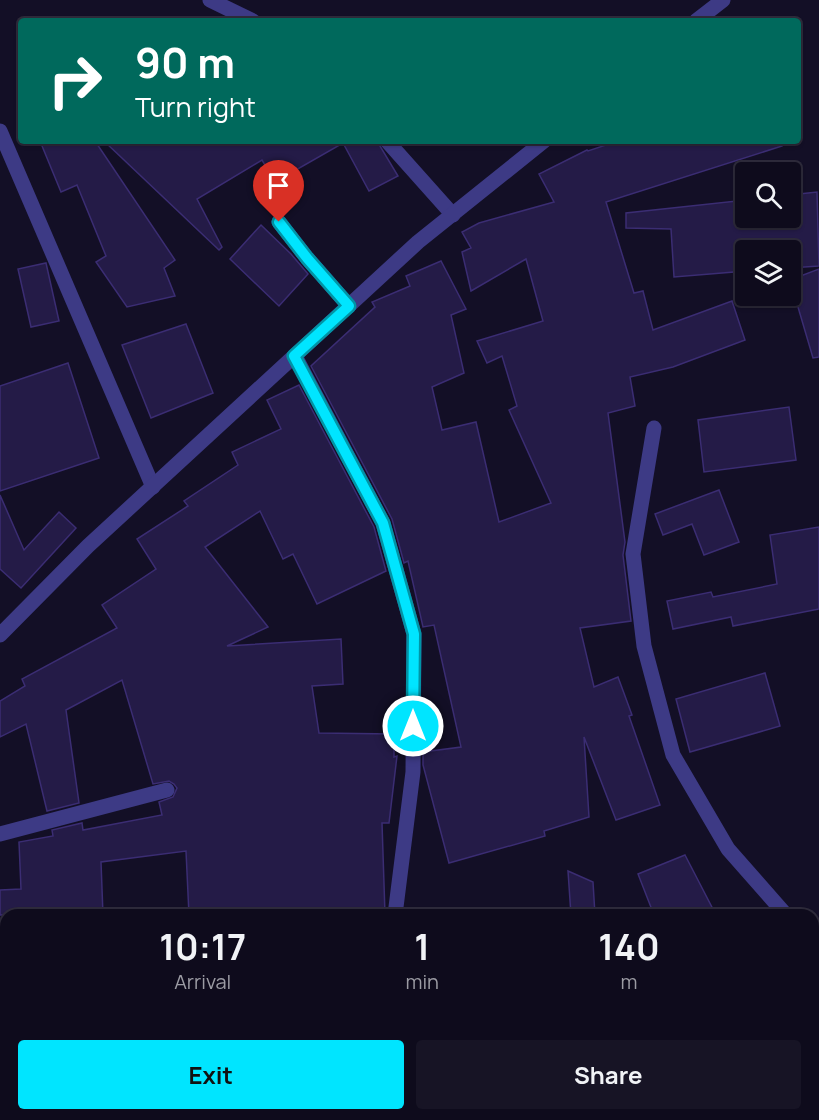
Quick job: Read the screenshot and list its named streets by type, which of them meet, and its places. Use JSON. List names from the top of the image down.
{
  "page": {
    "turn": ["90 m", "Turn right"],
    "eta": [
      "10:17",
      "Arrival",
      "1",
      "min",
      "140",
      "m"
    ],
    "buttons": ["Exit", "Share"]
  }
}
